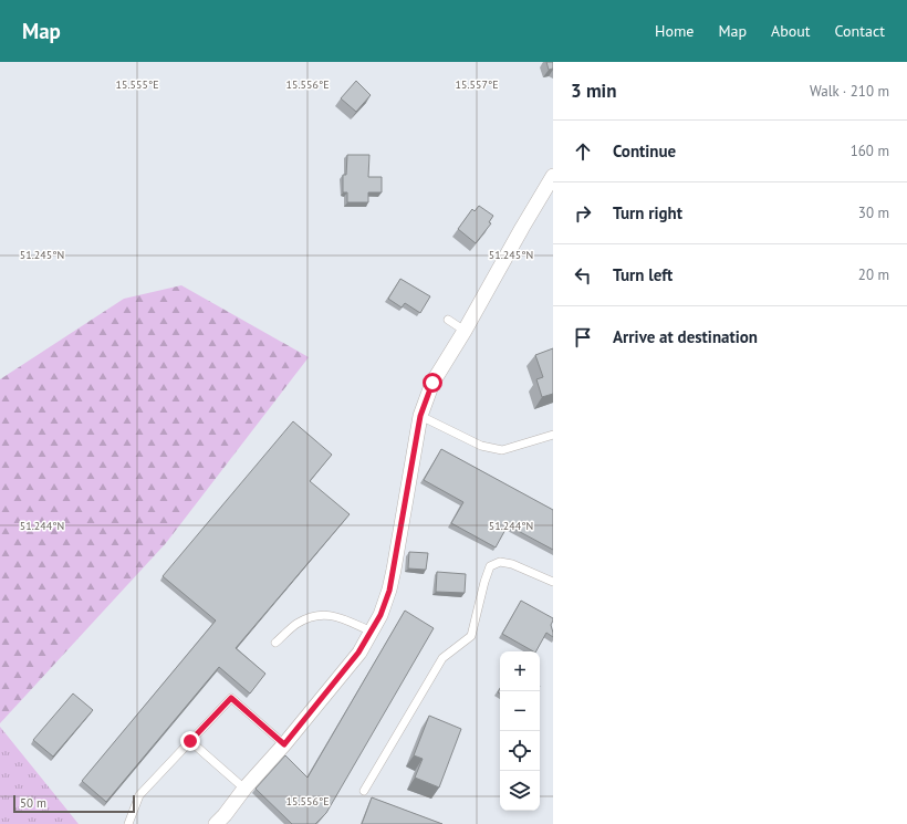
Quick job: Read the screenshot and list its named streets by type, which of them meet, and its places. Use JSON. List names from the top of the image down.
{
  "scale_bar": "50 m",
  "page": {
    "header": "Map",
    "nav": [
      "Home",
      "Map",
      "About",
      "Contact"
    ],
    "heading": ["3 min", "Walk · 210 m"],
    "list": [
      ["Continue", "160 m"],
      ["Turn right", "30 m"],
      ["Turn left", "20 m"],
      "Arrive at destination"
    ],
    "map_buttons": ["+", "−"],
    "scale": "50 m"
  },
  "coordinates": [
    "15.555°E",
    "15.556°E",
    "15.557°E",
    "51.245°N",
    "51.244°N"
  ]
}
